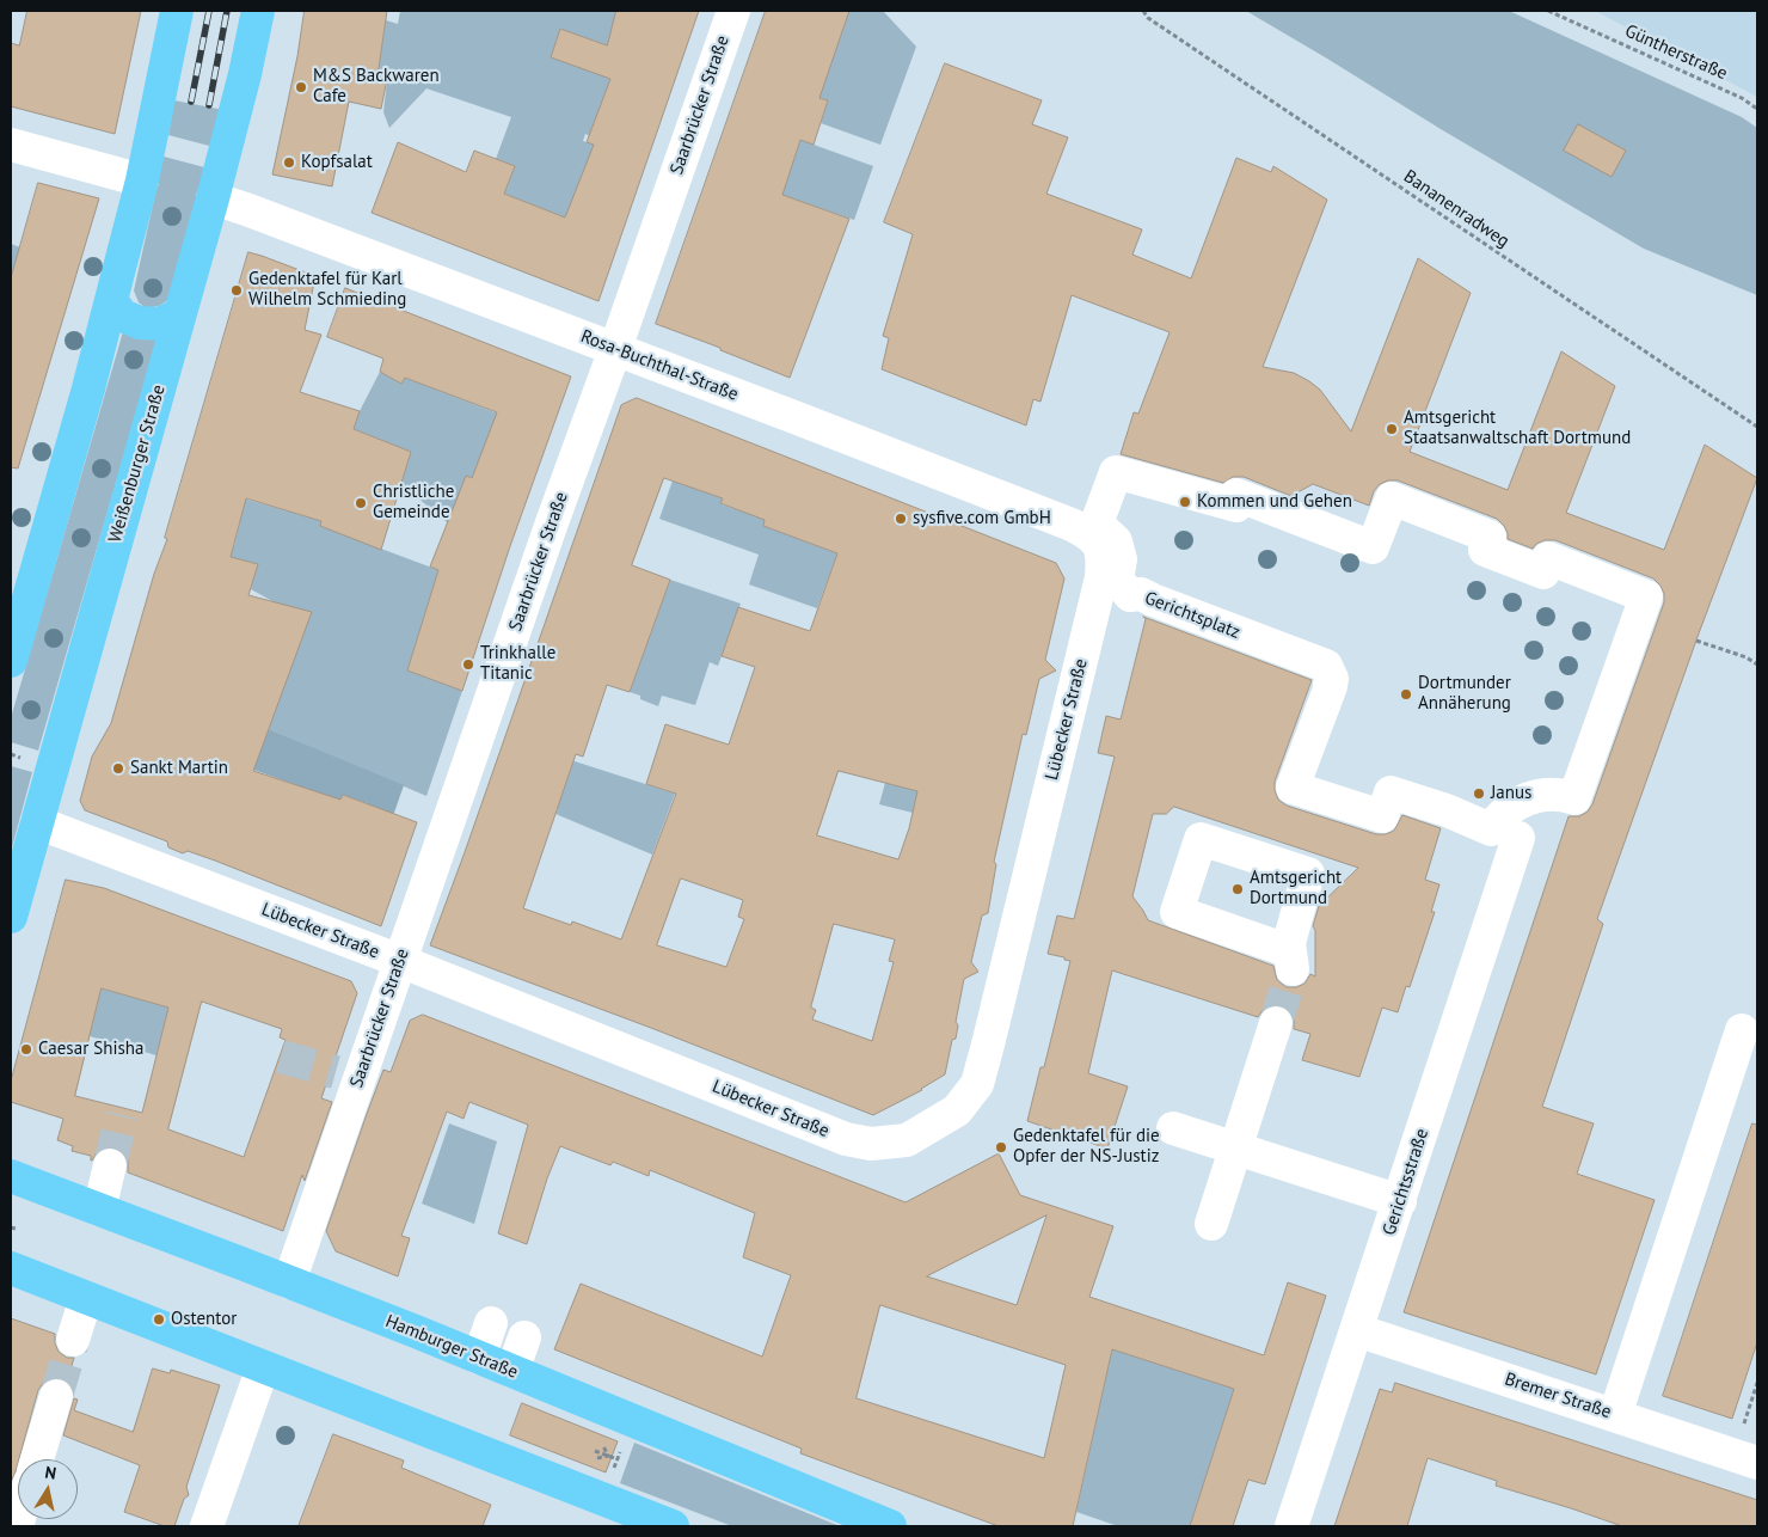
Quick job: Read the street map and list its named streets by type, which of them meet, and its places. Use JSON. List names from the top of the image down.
{
  "streets": {
    "main road": ["Weißenburger Straße", "Hamburger Straße"],
    "street": [
      "Saarbrücker Straße",
      "Rosa-Buchthal-Straße",
      "Gerichtsplatz",
      "Lübecker Straße",
      "Gerichtsstraße",
      "Bremer Straße"
    ],
    "path": ["Güntherstraße", "Bananenradweg"]
  },
  "crossings": [
    ["Saarbrücker Straße", "Rosa-Buchthal-Straße"],
    ["Saarbrücker Straße", "Lübecker Straße"],
    ["Saarbrücker Straße", "Hamburger Straße"],
    ["Rosa-Buchthal-Straße", "Weißenburger Straße"],
    ["Rosa-Buchthal-Straße", "Lübecker Straße"],
    ["Weißenburger Straße", "Lübecker Straße"],
    ["Gerichtsstraße", "Bremer Straße"]
  ],
  "places": [
    "M&S Backwaren Cafe",
    "Kopfsalat",
    "Gedenktafel für Karl Wilhelm Schmieding",
    "Amtsgericht Staatsanwaltschaft Dortmund",
    "Kommen und Gehen",
    "Christliche Gemeinde",
    "sysfive.com GmbH",
    "Trinkhalle Titanic",
    "Dortmunder Annäherung",
    "Sankt Martin",
    "Janus",
    "Amtsgericht Dortmund",
    "Caesar Shisha",
    "Gedenktafel für die Opfer der NS-Justiz",
    "Ostentor"
  ],
  "north": "top"
}
